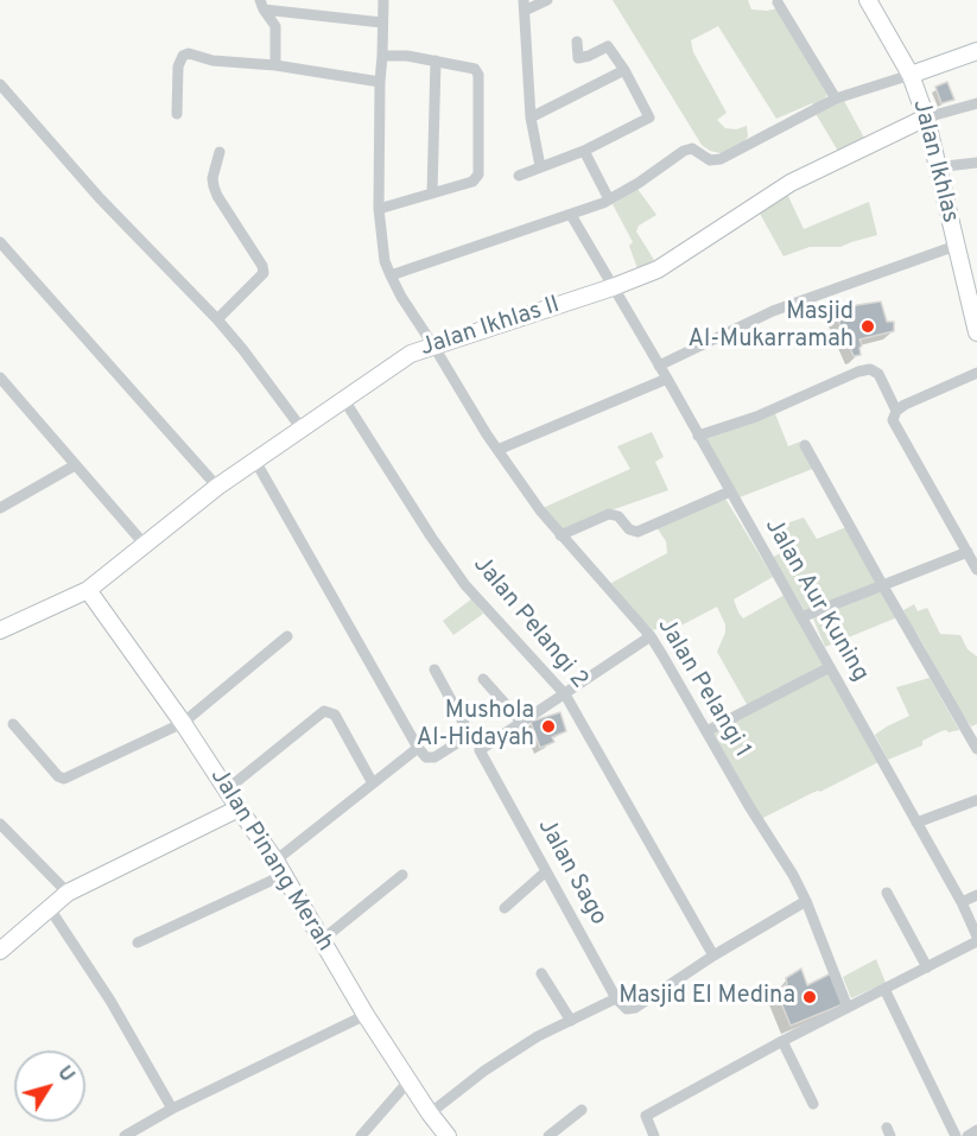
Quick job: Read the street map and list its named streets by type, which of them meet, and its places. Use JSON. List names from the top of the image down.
{
  "streets": {
    "street": [
      "Jalan Ikhlas",
      "Jalan Ikhlas II",
      "Jalan Aur Kuning",
      "Jalan Pelangi 2",
      "Jalan Pelangi 1",
      "Jalan Pinang Merah",
      "Jalan Sago"
    ]
  },
  "crossings": [
    ["Jalan Ikhlas", "Jalan Ikhlas II"],
    ["Jalan Ikhlas II", "Jalan Aur Kuning"],
    ["Jalan Ikhlas II", "Jalan Pelangi 2"],
    ["Jalan Ikhlas II", "Jalan Pelangi 1"],
    ["Jalan Ikhlas II", "Jalan Pinang Merah"]
  ],
  "places": ["Masjid Al-Mukarramah", "Mushola Al-Hidayah", "Masjid El Medina"],
  "north": "top right"
}
